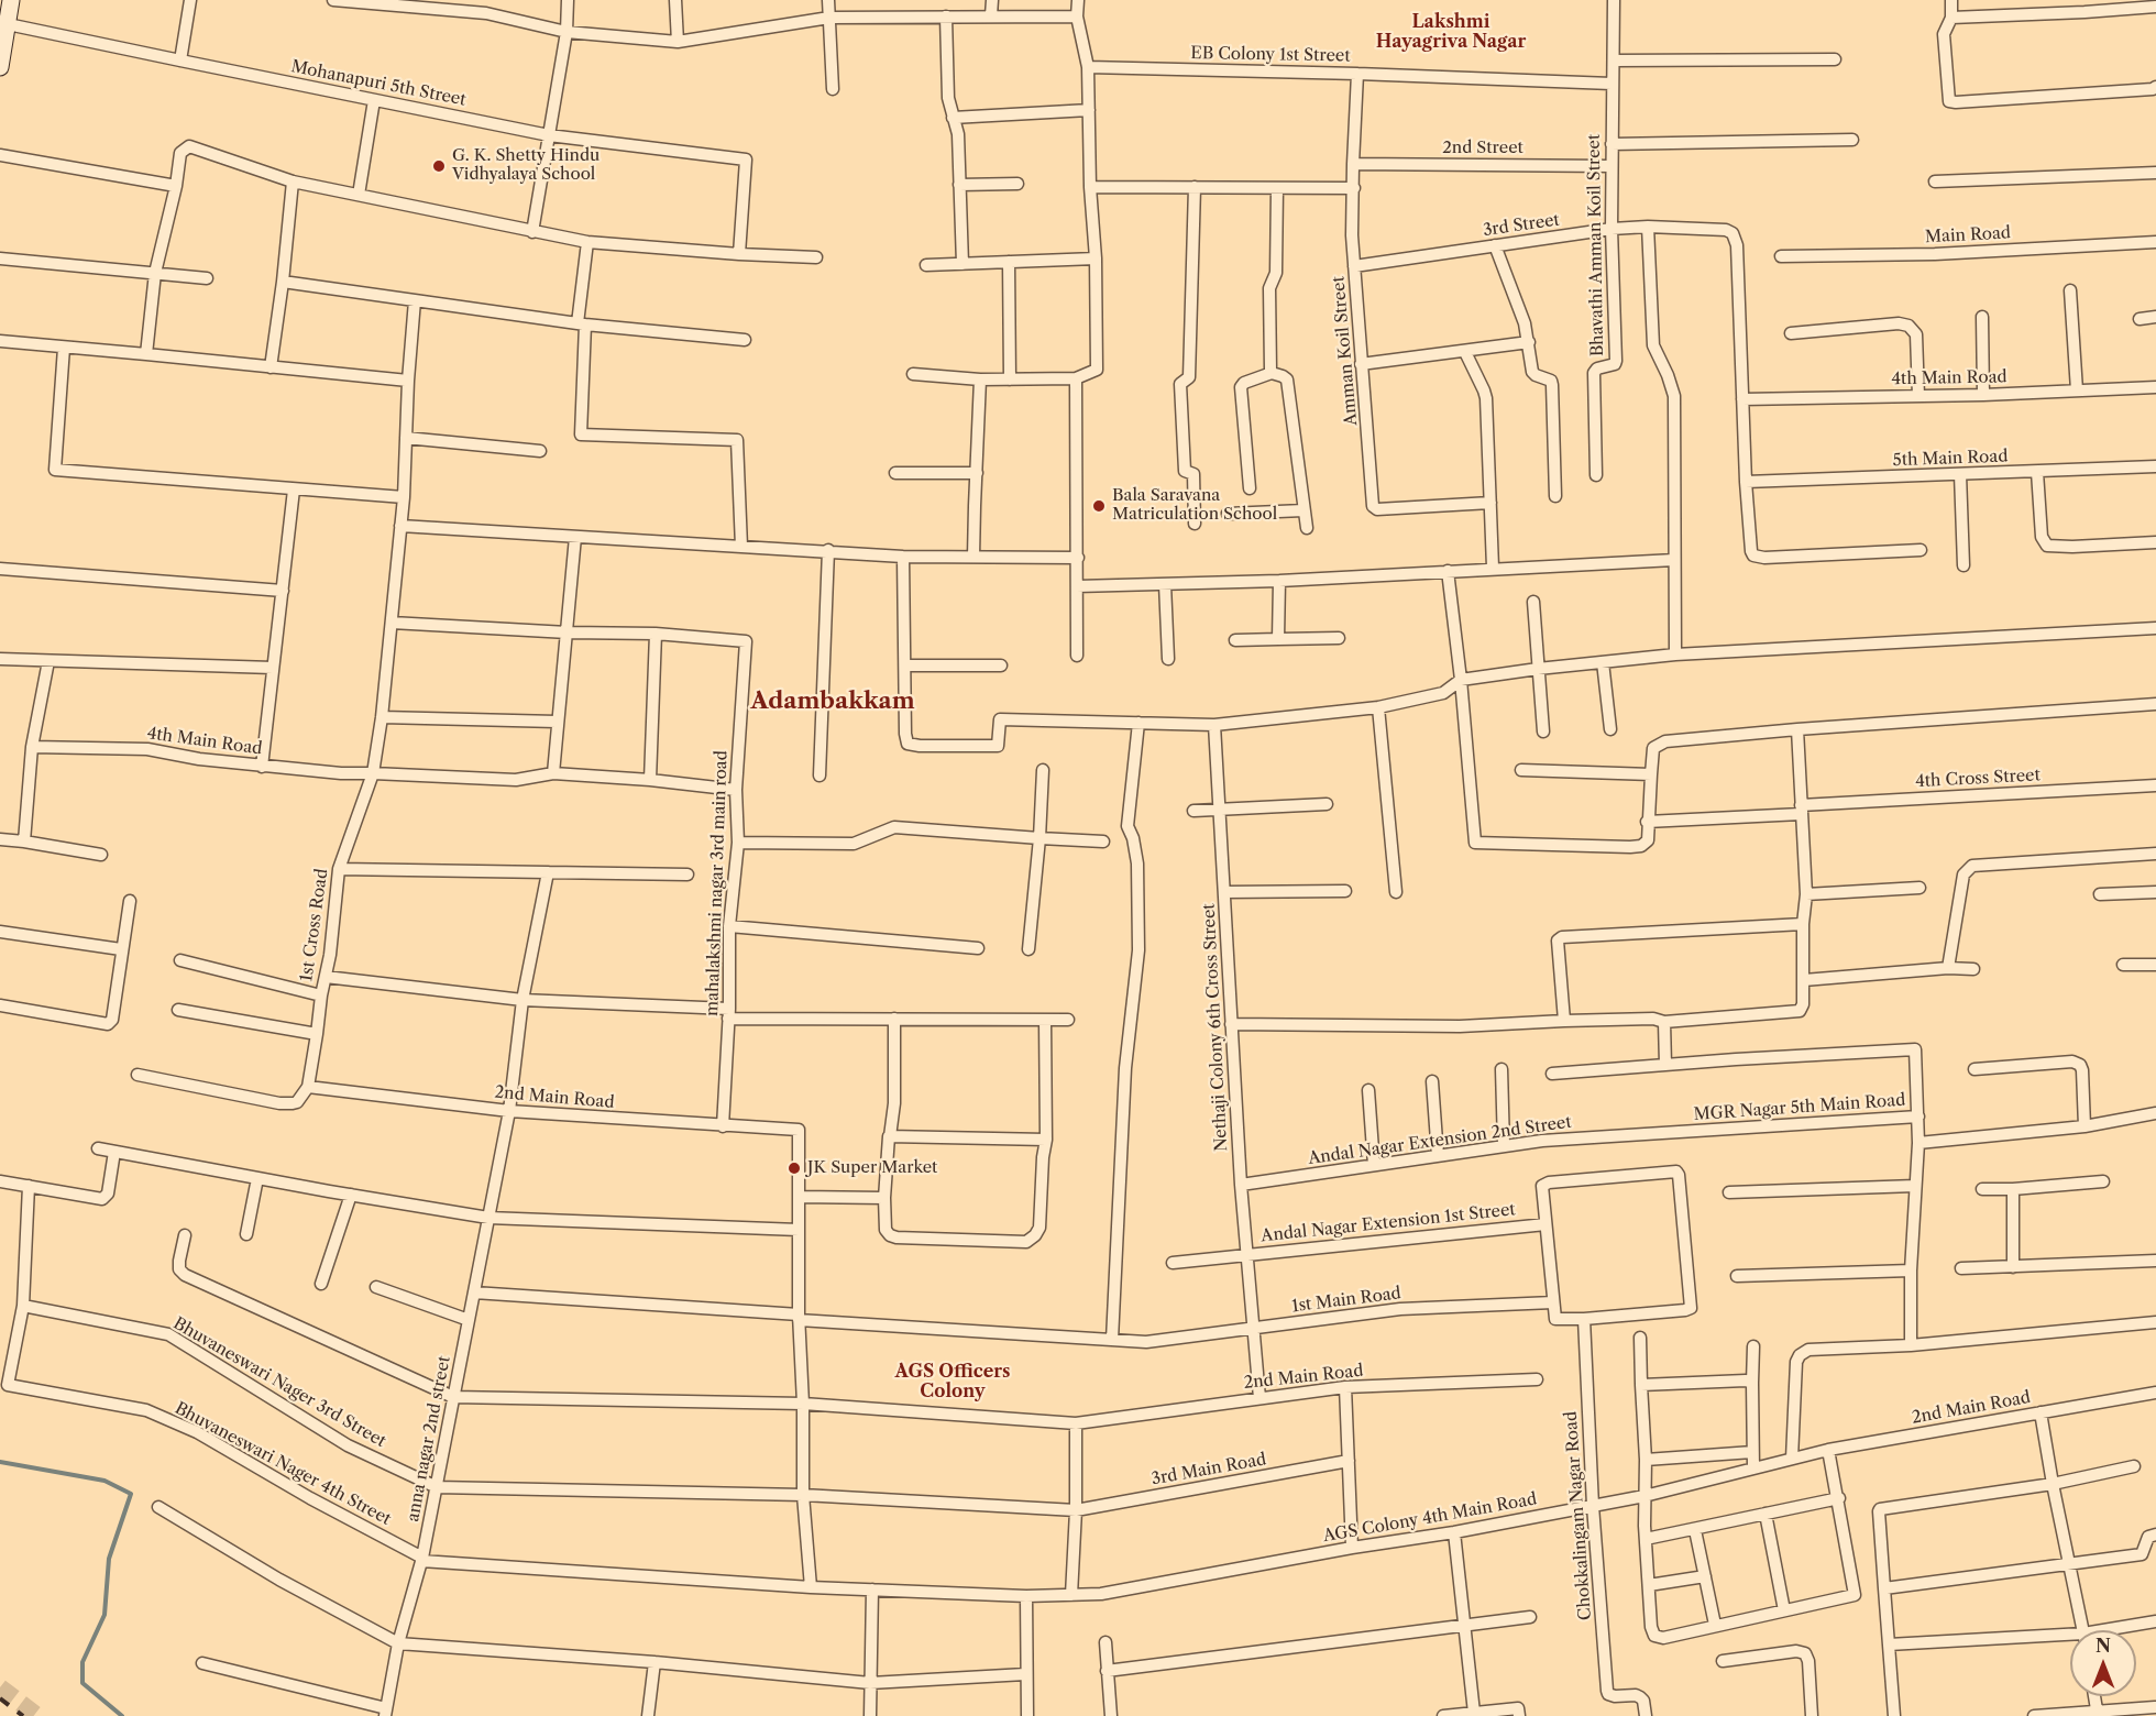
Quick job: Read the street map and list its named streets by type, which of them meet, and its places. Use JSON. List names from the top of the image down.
{
  "streets": {
    "street": [
      "EB Colony 1st Street",
      "Mohanapuri 5th Street",
      "2nd Street",
      "3rd Street",
      "Main Road",
      "Bhavathi Amman Koil Street",
      "Amman Koil Street",
      "4th Main Road",
      "5th Main Road",
      "4th Cross Street",
      "mahalakshmi nagar 3rd main road",
      "1st Cross Road",
      "Nethaji Colony 6th Cross Street",
      "2nd Main Road",
      "MGR Nagar 5th Main Road",
      "Andal Nagar Extension 2nd Street",
      "Andal Nagar Extension 1st Street",
      "1st Main Road",
      "Bhuvaneswari Nager 3rd Street",
      "anna nagar 2nd street",
      "Bhuvaneswari Nager 4th Street",
      "3rd Main Road",
      "Chokkalingam Nagar Road",
      "AGS Colony 4th Main Road"
    ]
  },
  "crossings": [
    ["EB Colony 1st Street", "Bhavathi Amman Koil Street"],
    ["EB Colony 1st Street", "Amman Koil Street"],
    ["2nd Street", "Bhavathi Amman Koil Street"],
    ["2nd Street", "Amman Koil Street"],
    ["3rd Street", "Bhavathi Amman Koil Street"],
    ["3rd Street", "Amman Koil Street"],
    ["3rd Street", "4th Main Road"],
    ["4th Main Road", "mahalakshmi nagar 3rd main road"],
    ["4th Main Road", "1st Cross Road"],
    ["mahalakshmi nagar 3rd main road", "2nd Main Road"],
    ["1st Cross Road", "2nd Main Road"],
    ["Nethaji Colony 6th Cross Street", "2nd Main Road"],
    ["Nethaji Colony 6th Cross Street", "Andal Nagar Extension 2nd Street"],
    ["Nethaji Colony 6th Cross Street", "Andal Nagar Extension 1st Street"],
    ["Nethaji Colony 6th Cross Street", "1st Main Road"],
    ["2nd Main Road", "anna nagar 2nd street"],
    ["2nd Main Road", "AGS Colony 4th Main Road"],
    ["MGR Nagar 5th Main Road", "Andal Nagar Extension 2nd Street"],
    ["1st Main Road", "anna nagar 2nd street"],
    ["Bhuvaneswari Nager 3rd Street", "anna nagar 2nd street"],
    ["Bhuvaneswari Nager 3rd Street", "Bhuvaneswari Nager 4th Street"],
    ["Bhuvaneswari Nager 3rd Street", "3rd Main Road"],
    ["anna nagar 2nd street", "Bhuvaneswari Nager 4th Street"],
    ["anna nagar 2nd street", "3rd Main Road"],
    ["anna nagar 2nd street", "AGS Colony 4th Main Road"],
    ["Bhuvaneswari Nager 4th Street", "AGS Colony 4th Main Road"],
    ["Chokkalingam Nagar Road", "AGS Colony 4th Main Road"]
  ],
  "districts": ["Lakshmi Hayagriva Nagar", "Adambakkam", "AGS Officers Colony"],
  "places": ["G. K. Shetty Hindu Vidhyalaya School", "Bala Saravana Matriculation School", "JK Super Market"],
  "north": "top"
}
